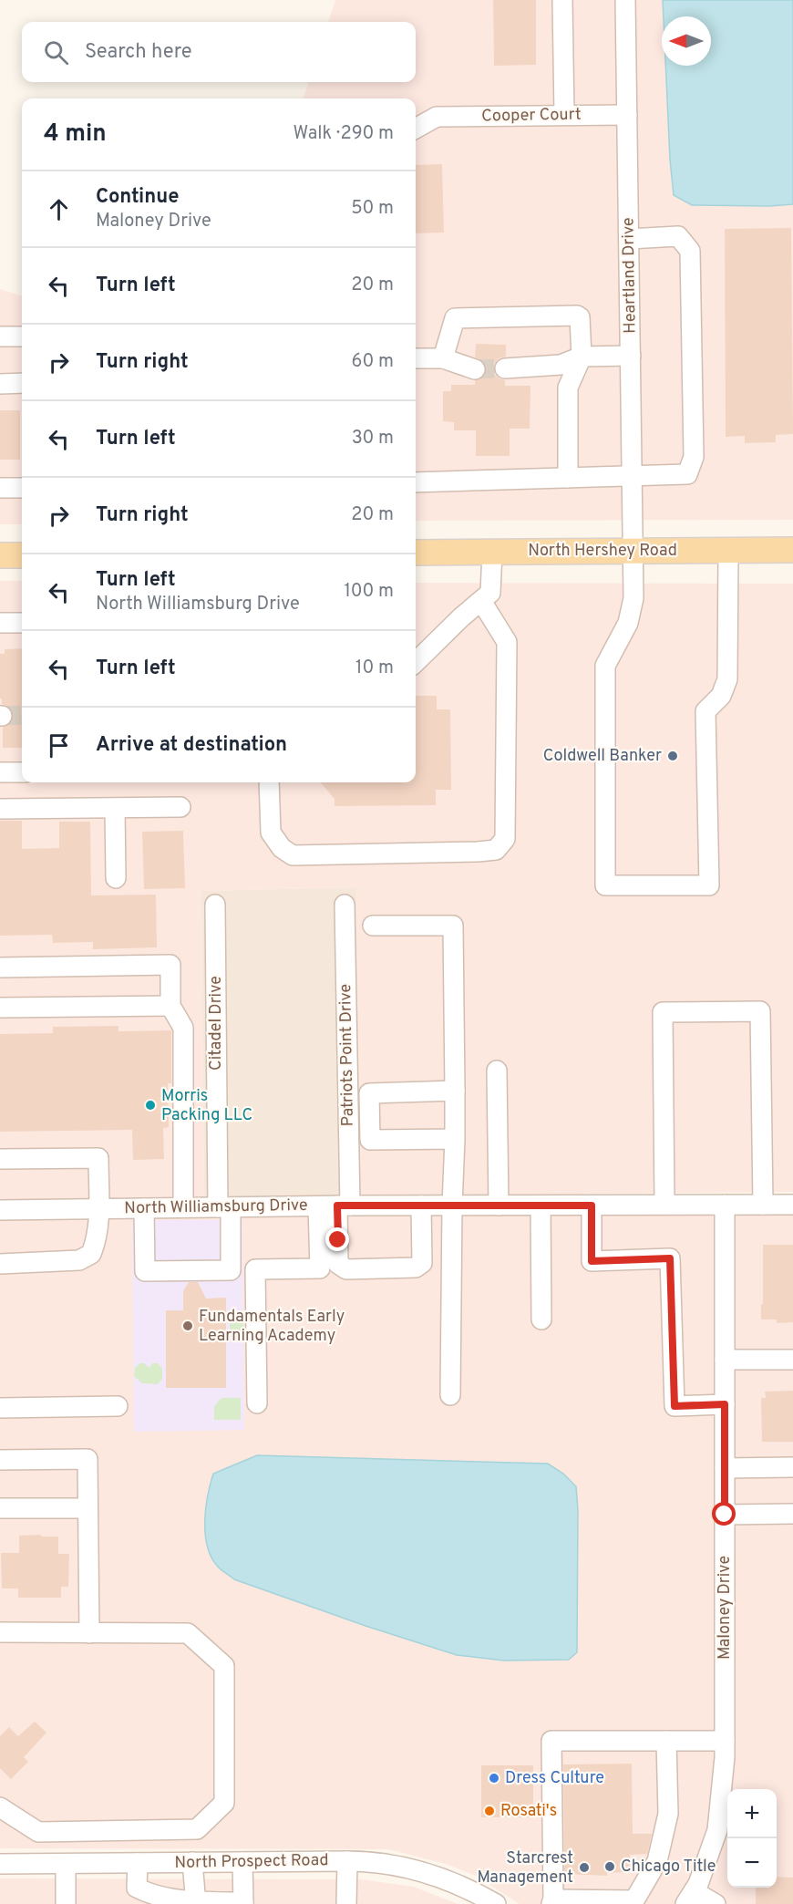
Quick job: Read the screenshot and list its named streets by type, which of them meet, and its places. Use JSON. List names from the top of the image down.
{
  "streets": {
    "main road": ["North Hershey Road"],
    "street": [
      "Cooper Court",
      "Heartland Drive",
      "Citadel Drive",
      "Patriots Point Drive",
      "North Williamsburg Drive",
      "Maloney Drive",
      "North Prospect Road"
    ]
  },
  "crossings": [
    ["Cooper Court", "Heartland Drive"],
    ["Heartland Drive", "North Hershey Road"],
    ["Citadel Drive", "North Williamsburg Drive"],
    ["Patriots Point Drive", "North Williamsburg Drive"],
    ["North Williamsburg Drive", "Maloney Drive"]
  ],
  "places": [
    "Coldwell Banker",
    "Morris Packing LLC",
    "Fundamentals Early Learning Academy",
    "Dress Culture",
    "Rosati's",
    "Chicago Title",
    "Starcrest Management"
  ],
  "north": "left",
  "page": {
    "search": "Search here",
    "heading": ["4 min", "Walk · 290 m"],
    "list": [
      ["Continue", "Maloney Drive", "50 m"],
      ["Turn left", "20 m"],
      ["Turn right", "60 m"],
      ["Turn left", "30 m"],
      ["Turn right", "20 m"],
      ["Turn left", "North Williamsburg Drive", "100 m"],
      ["Turn left", "10 m"],
      "Arrive at destination"
    ],
    "map_buttons": ["+", "−"]
  }
}
